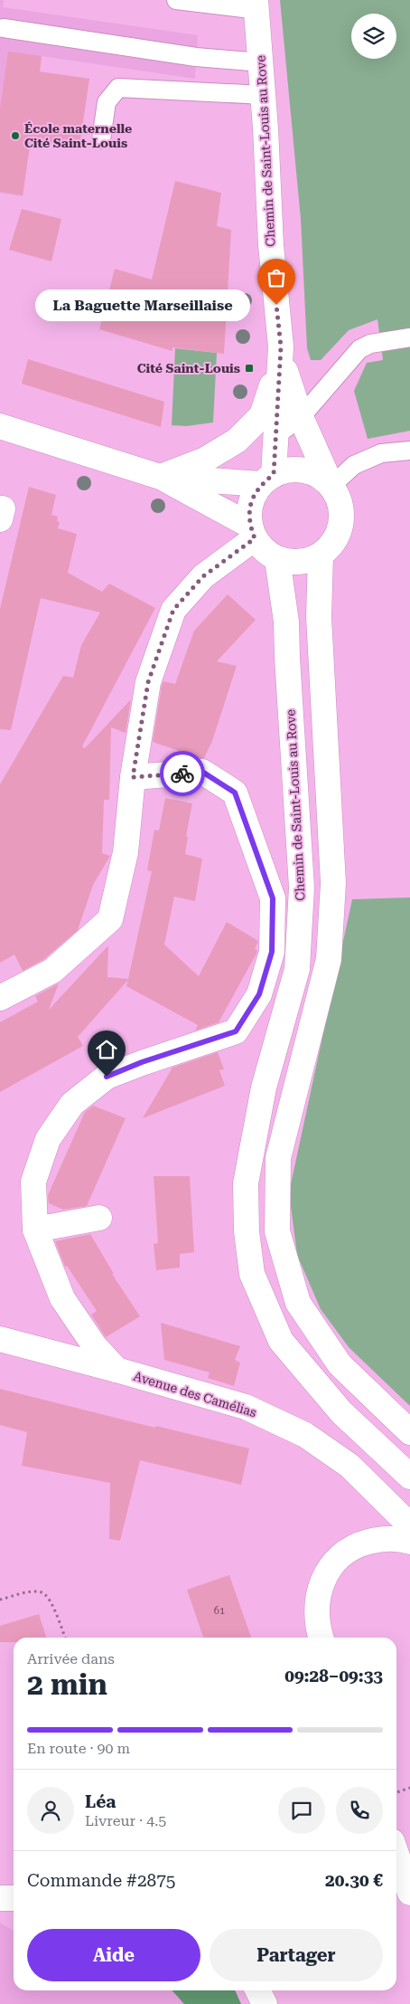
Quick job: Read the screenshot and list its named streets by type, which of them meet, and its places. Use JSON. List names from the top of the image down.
{
  "streets": {
    "main road": ["Chemin de Saint-Louis au Rove", "Avenue des Camélias"]
  },
  "places": {
    "other": ["École maternelle Cité Saint-Louis", "La Baguette Marseillaise"],
    "transit": ["Cité Saint-Louis"]
  },
  "house_numbers": ["61"],
  "page": {
    "bubble": "La Baguette Marseillaise",
    "heading": ["2 min", "Arrivée dans", "09:28–09:33"],
    "panel": [
      "Léa",
      "Livreur · 4.5",
      "Commande #2875",
      "20.30 €"
    ],
    "bar": "En route · 90 m",
    "buttons": ["Aide", "Partager"]
  }
}
